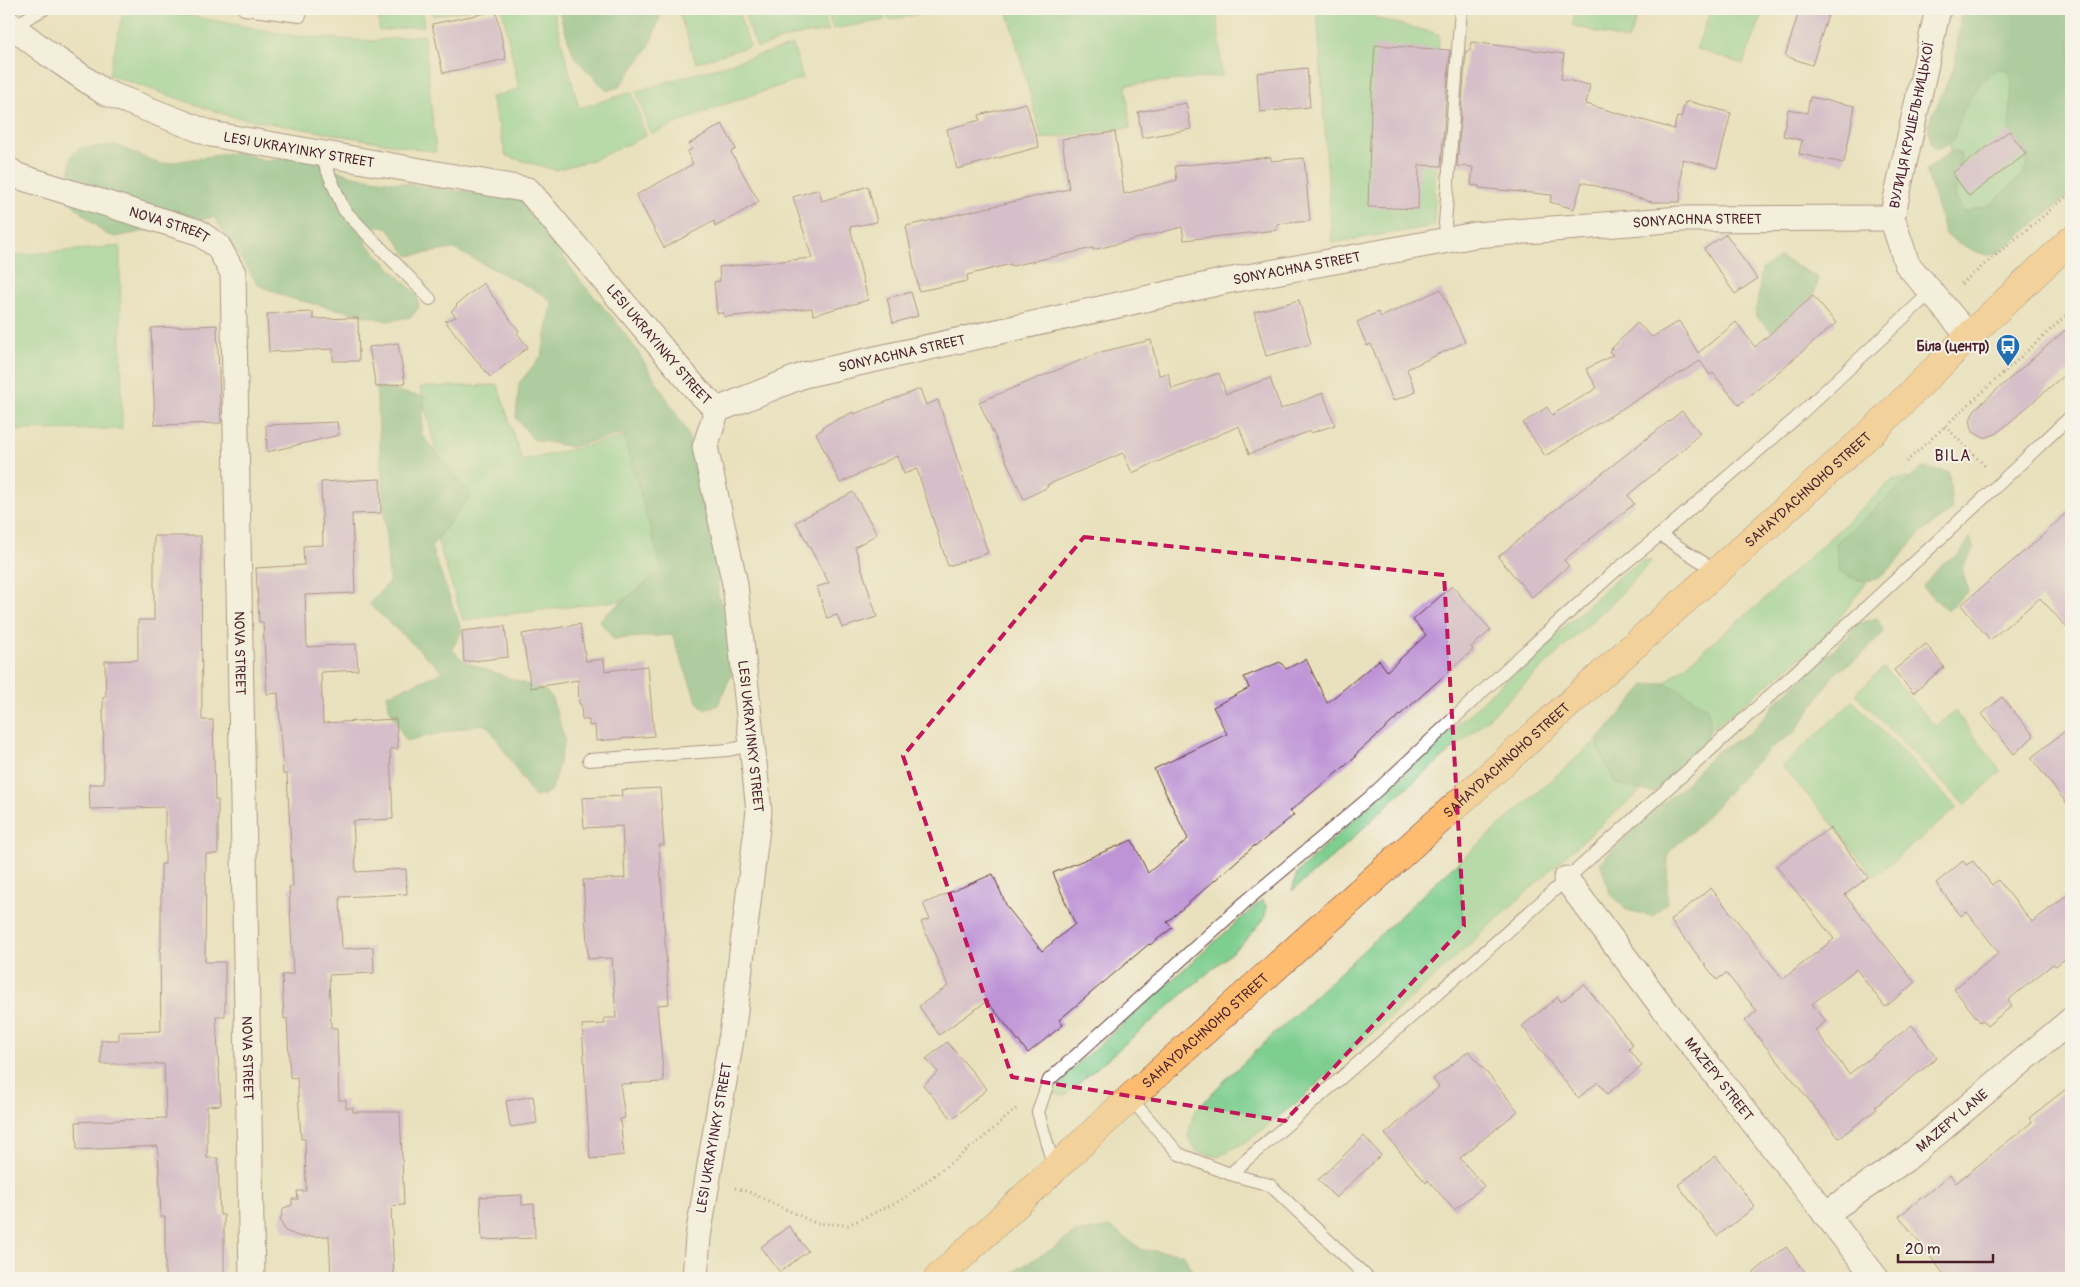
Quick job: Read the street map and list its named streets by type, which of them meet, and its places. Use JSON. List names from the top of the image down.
{
  "streets": {
    "main road": ["SAHAYDACHNOHO STREET"],
    "street": [
      "ВУЛИЦЯ КРУШЕЛЬНИЦЬКОЇ",
      "LESI UKRAYINKY STREET",
      "SONYACHNA STREET",
      "NOVA STREET",
      "MAZEPY STREET",
      "MAZEPY LANE"
    ]
  },
  "crossings": [
    ["ВУЛИЦЯ КРУШЕЛЬНИЦЬКОЇ", "SONYACHNA STREET"],
    ["ВУЛИЦЯ КРУШЕЛЬНИЦЬКОЇ", "SAHAYDACHNOHO STREET"],
    ["LESI UKRAYINKY STREET", "SONYACHNA STREET"],
    ["MAZEPY STREET", "MAZEPY LANE"]
  ],
  "districts": ["BILA"],
  "places": {
    "bus stop": ["Біла (центр)"]
  },
  "scale_bar": "20 m"
}
